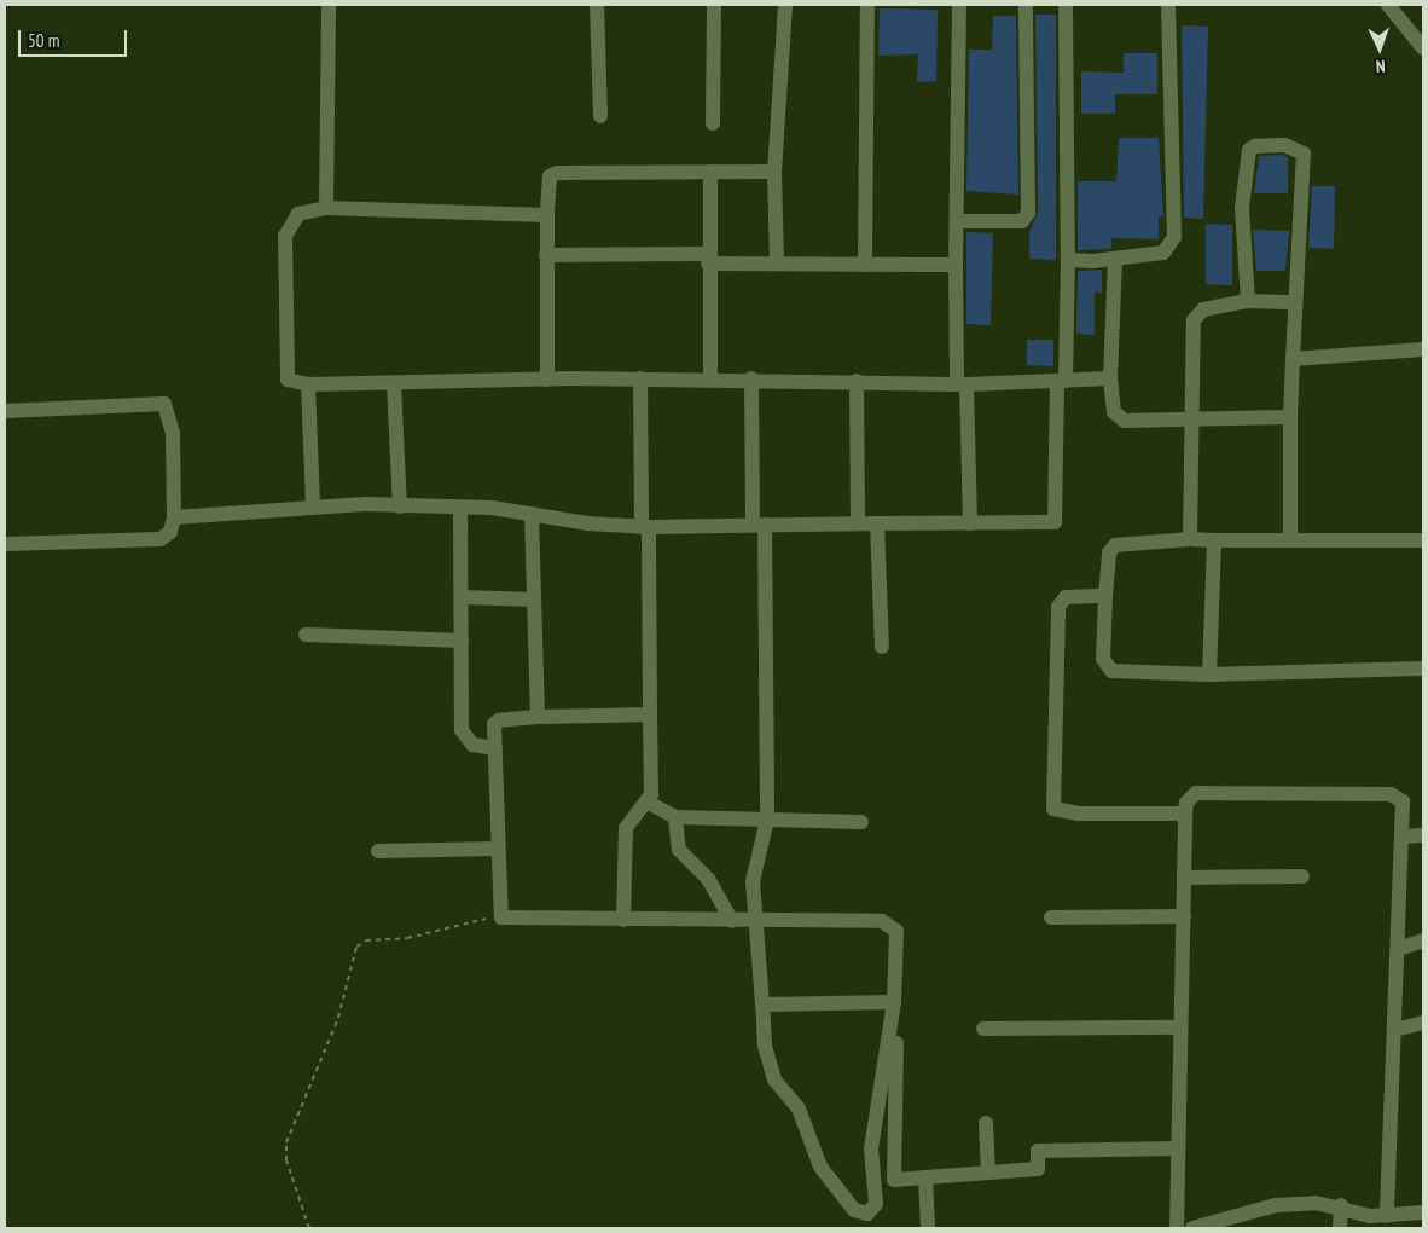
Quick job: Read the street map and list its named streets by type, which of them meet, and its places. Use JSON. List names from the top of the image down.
{
  "scale_bar": "50 m",
  "north": "bottom"
}
